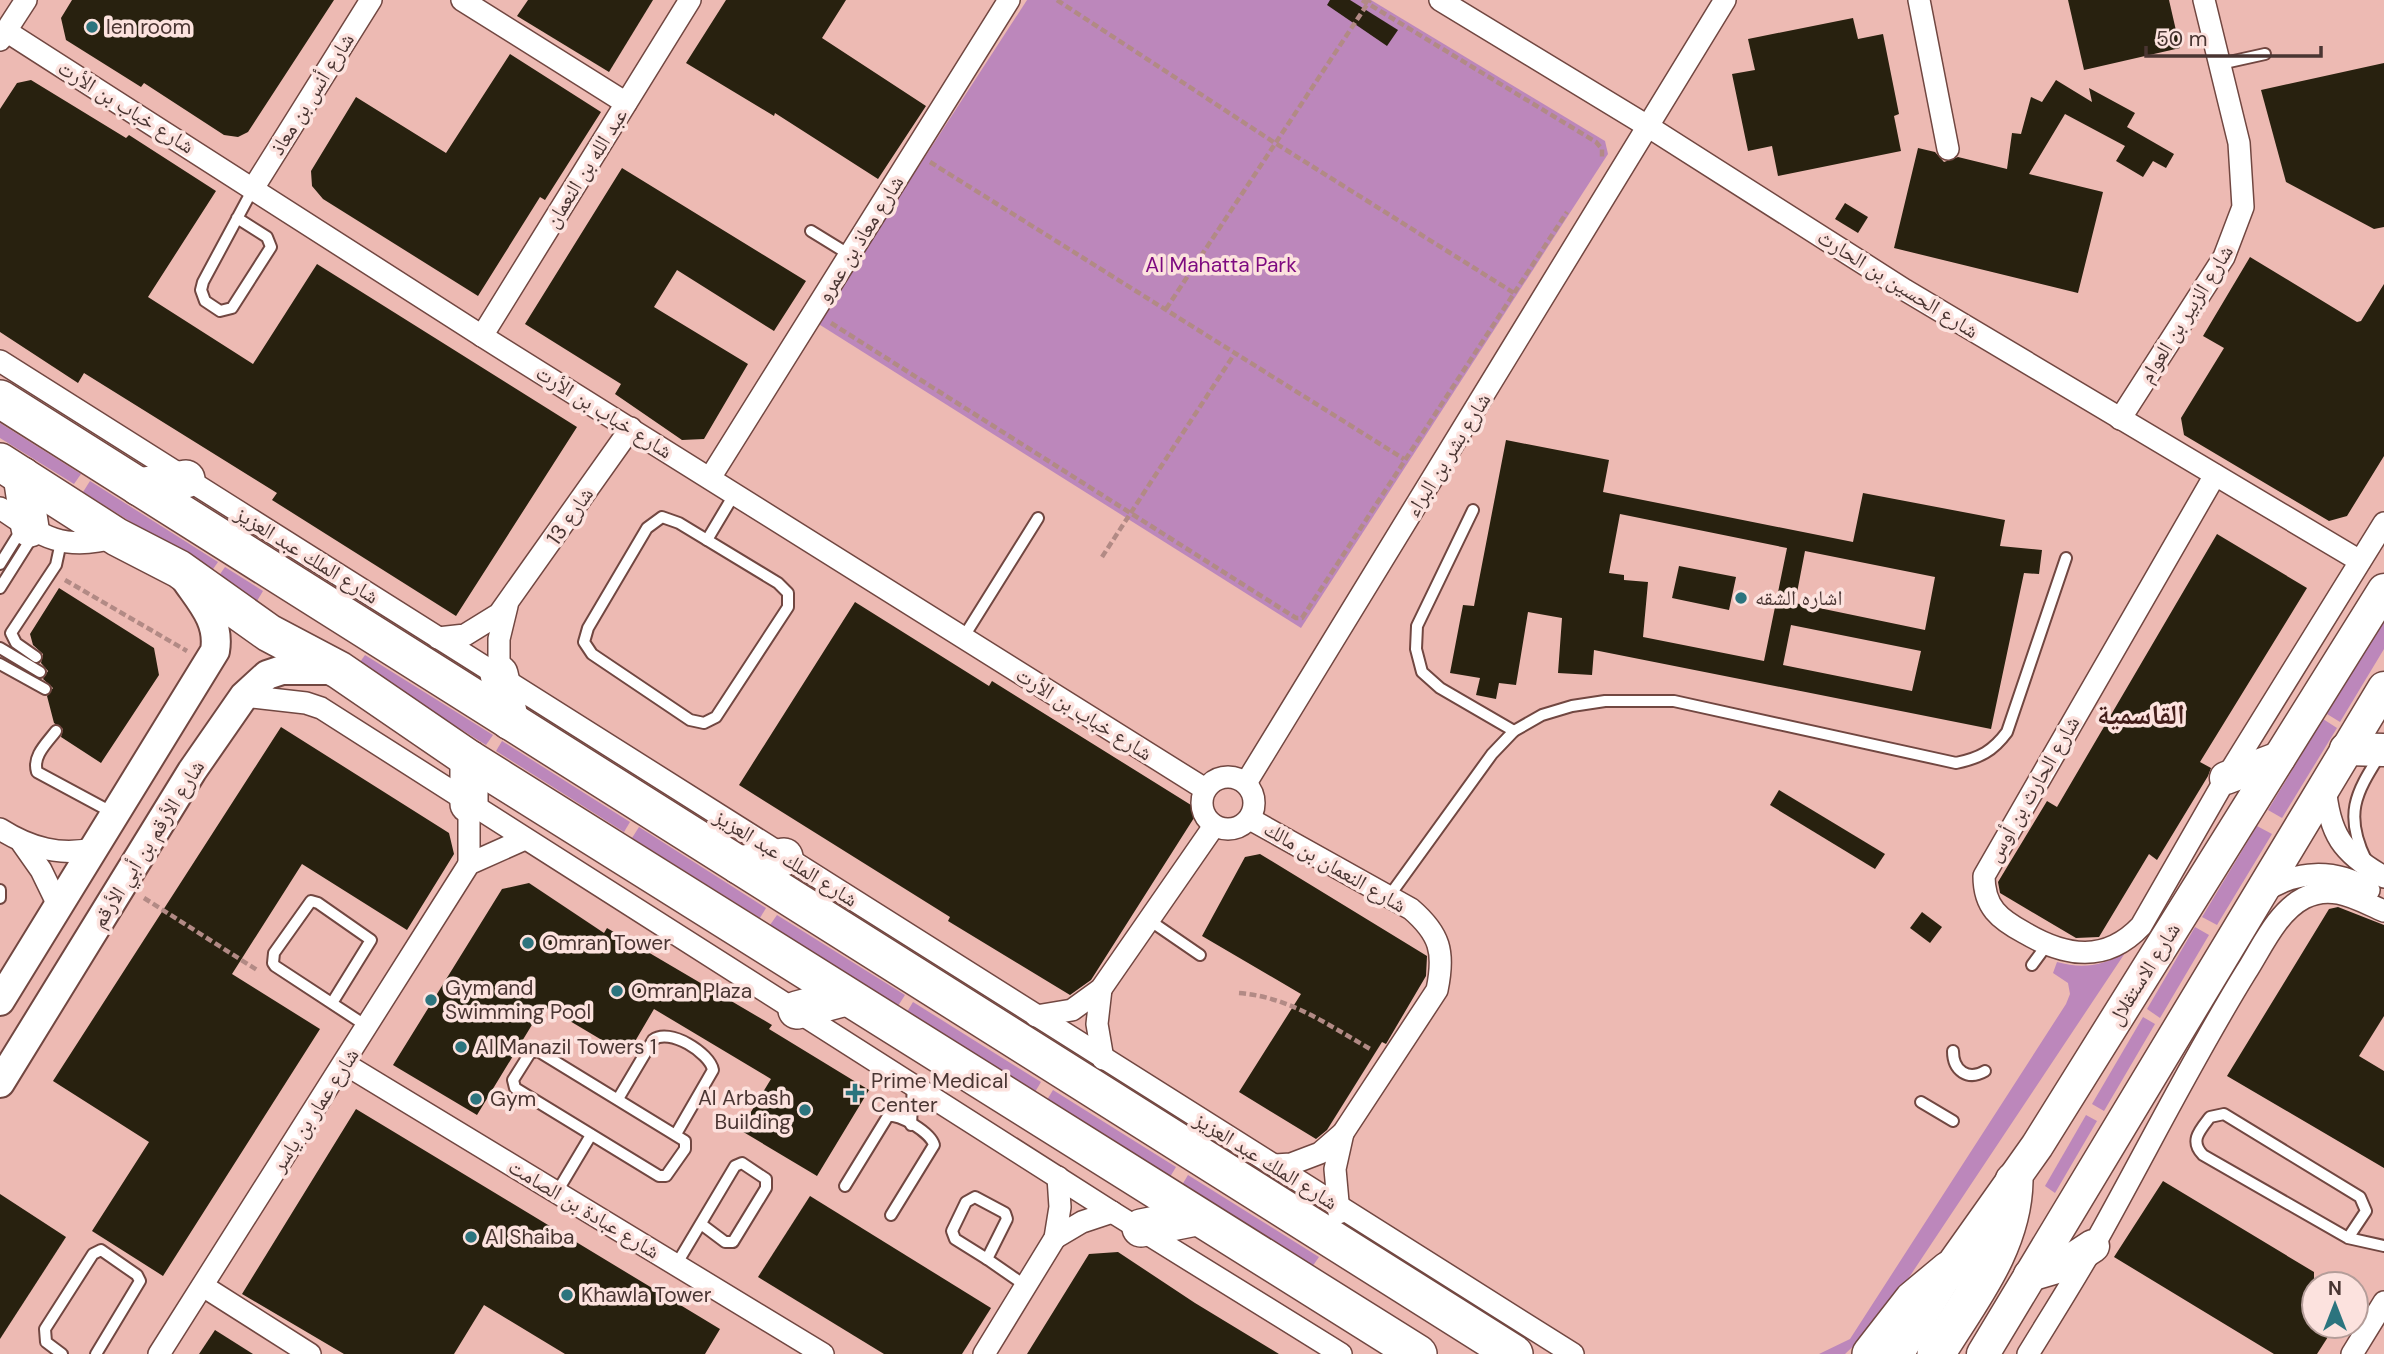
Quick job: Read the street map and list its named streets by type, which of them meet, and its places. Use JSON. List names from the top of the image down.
{
  "streets": {
    "highway": ["شارع الملك عبد العزيز"],
    "main road": ["شارع الاستقلال"],
    "street": [
      "شارع أنس بن معاذ",
      "شارع خباب بن الأرت",
      "عبد الله بن النعمان",
      "شارع معاذ بن عمرو",
      "شارع الحسين بن الحارث",
      "شارع الزبير بن العوام",
      "شارع بشر بن البراء",
      "شارع 13",
      "شارع الحارث بن أوس",
      "شارع الأرقم بن أبي الأرقم",
      "شارع النعمان بن مالك",
      "شارع عمار بن ياسر",
      "شارع عبادة بن الصامت"
    ]
  },
  "crossings": [
    ["شارع أنس بن معاذ", "شارع خباب بن الأرت"],
    ["شارع خباب بن الأرت", "عبد الله بن النعمان"],
    ["شارع خباب بن الأرت", "شارع معاذ بن عمرو"],
    ["شارع خباب بن الأرت", "شارع بشر بن البراء"],
    ["شارع خباب بن الأرت", "شارع 13"],
    ["شارع خباب بن الأرت", "شارع النعمان بن مالك"],
    ["شارع الحسين بن الحارث", "شارع الزبير بن العوام"],
    ["شارع الحسين بن الحارث", "شارع بشر بن البراء"],
    ["شارع الحسين بن الحارث", "شارع الحارث بن أوس"],
    ["شارع الحسين بن الحارث", "شارع الاستقلال"],
    ["شارع بشر بن البراء", "شارع النعمان بن مالك"],
    ["شارع 13", "شارع الملك عبد العزيز"],
    ["شارع الملك عبد العزيز", "شارع النعمان بن مالك"],
    ["شارع الحارث بن أوس", "شارع الاستقلال"],
    ["شارع عمار بن ياسر", "شارع عبادة بن الصامت"]
  ],
  "districts": ["القاسمية"],
  "parks": ["Al Mahatta Park"],
  "places": {
    "other": [
      "len room",
      "اشاره الشقه",
      "Omran Tower",
      "Omran Plaza",
      "Gym and Swimming Pool",
      "Al Manazil Towers 1",
      "Gym",
      "Al Arbash Building",
      "Al Shaiba",
      "Khawla Tower"
    ],
    "health": ["Prime Medical Center"]
  },
  "scale_bar": "50 m",
  "north": "top"
}
